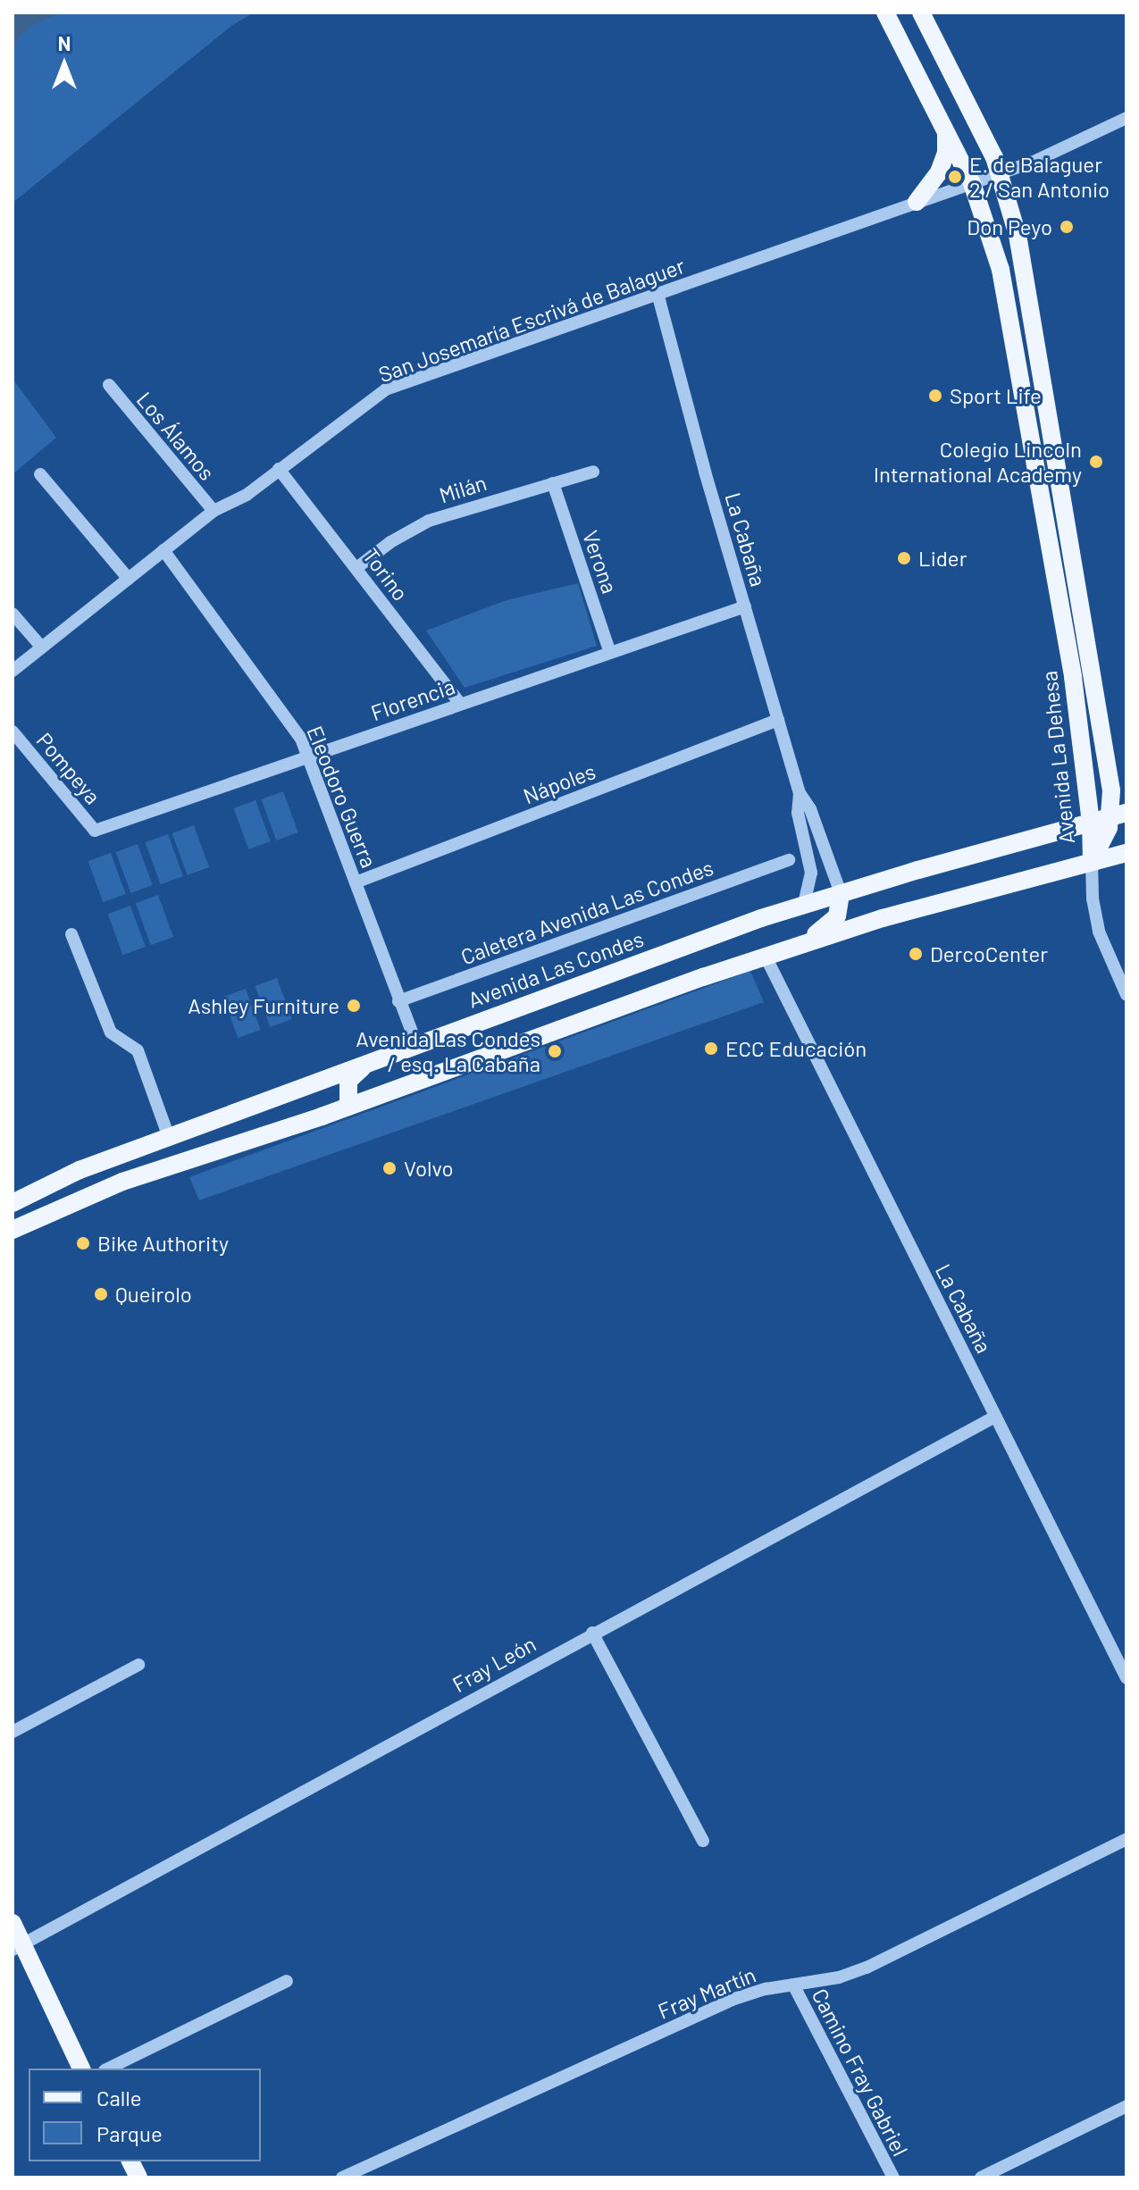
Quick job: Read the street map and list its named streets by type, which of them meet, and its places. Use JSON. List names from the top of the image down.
{
  "streets": {
    "main road": ["Avenida La Dehesa", "Avenida Las Condes"],
    "street": [
      "San Josemaría Escrivá de Balaguer",
      "Los Álamos",
      "Milán",
      "La Cabaña",
      "Verona",
      "Torino",
      "Florencia",
      "Pompeya",
      "Nápoles",
      "Eleodoro Guerra",
      "Caletera Avenida Las Condes",
      "Fray León",
      "Fray Martín",
      "Camino Fray Gabriel"
    ]
  },
  "crossings": [
    ["San Josemaría Escrivá de Balaguer", "Los Álamos"],
    ["San Josemaría Escrivá de Balaguer", "La Cabaña"],
    ["San Josemaría Escrivá de Balaguer", "Torino"],
    ["San Josemaría Escrivá de Balaguer", "Avenida La Dehesa"],
    ["San Josemaría Escrivá de Balaguer", "Eleodoro Guerra"],
    ["Milán", "Verona"],
    ["Milán", "Torino"],
    ["La Cabaña", "Florencia"],
    ["La Cabaña", "Nápoles"],
    ["La Cabaña", "Avenida Las Condes"],
    ["La Cabaña", "Fray León"],
    ["Verona", "Florencia"],
    ["Torino", "Florencia"],
    ["Florencia", "Pompeya"],
    ["Florencia", "Eleodoro Guerra"],
    ["Avenida La Dehesa", "Avenida Las Condes"],
    ["Nápoles", "Eleodoro Guerra"],
    ["Eleodoro Guerra", "Caletera Avenida Las Condes"],
    ["Eleodoro Guerra", "Avenida Las Condes"],
    ["Fray Martín", "Camino Fray Gabriel"]
  ],
  "places": [
    "E. de Balaguer 2 / San Antonio",
    "Don Peyo",
    "Sport Life",
    "Colegio Lincoln International Academy",
    "Lider",
    "DercoCenter",
    "Ashley Furniture",
    "ECC Educación",
    "Avenida Las Condes / esq. La Cabaña",
    "Volvo",
    "Bike Authority",
    "Queirolo"
  ],
  "legend": ["Calle", "Parque"],
  "north": "top"
}
